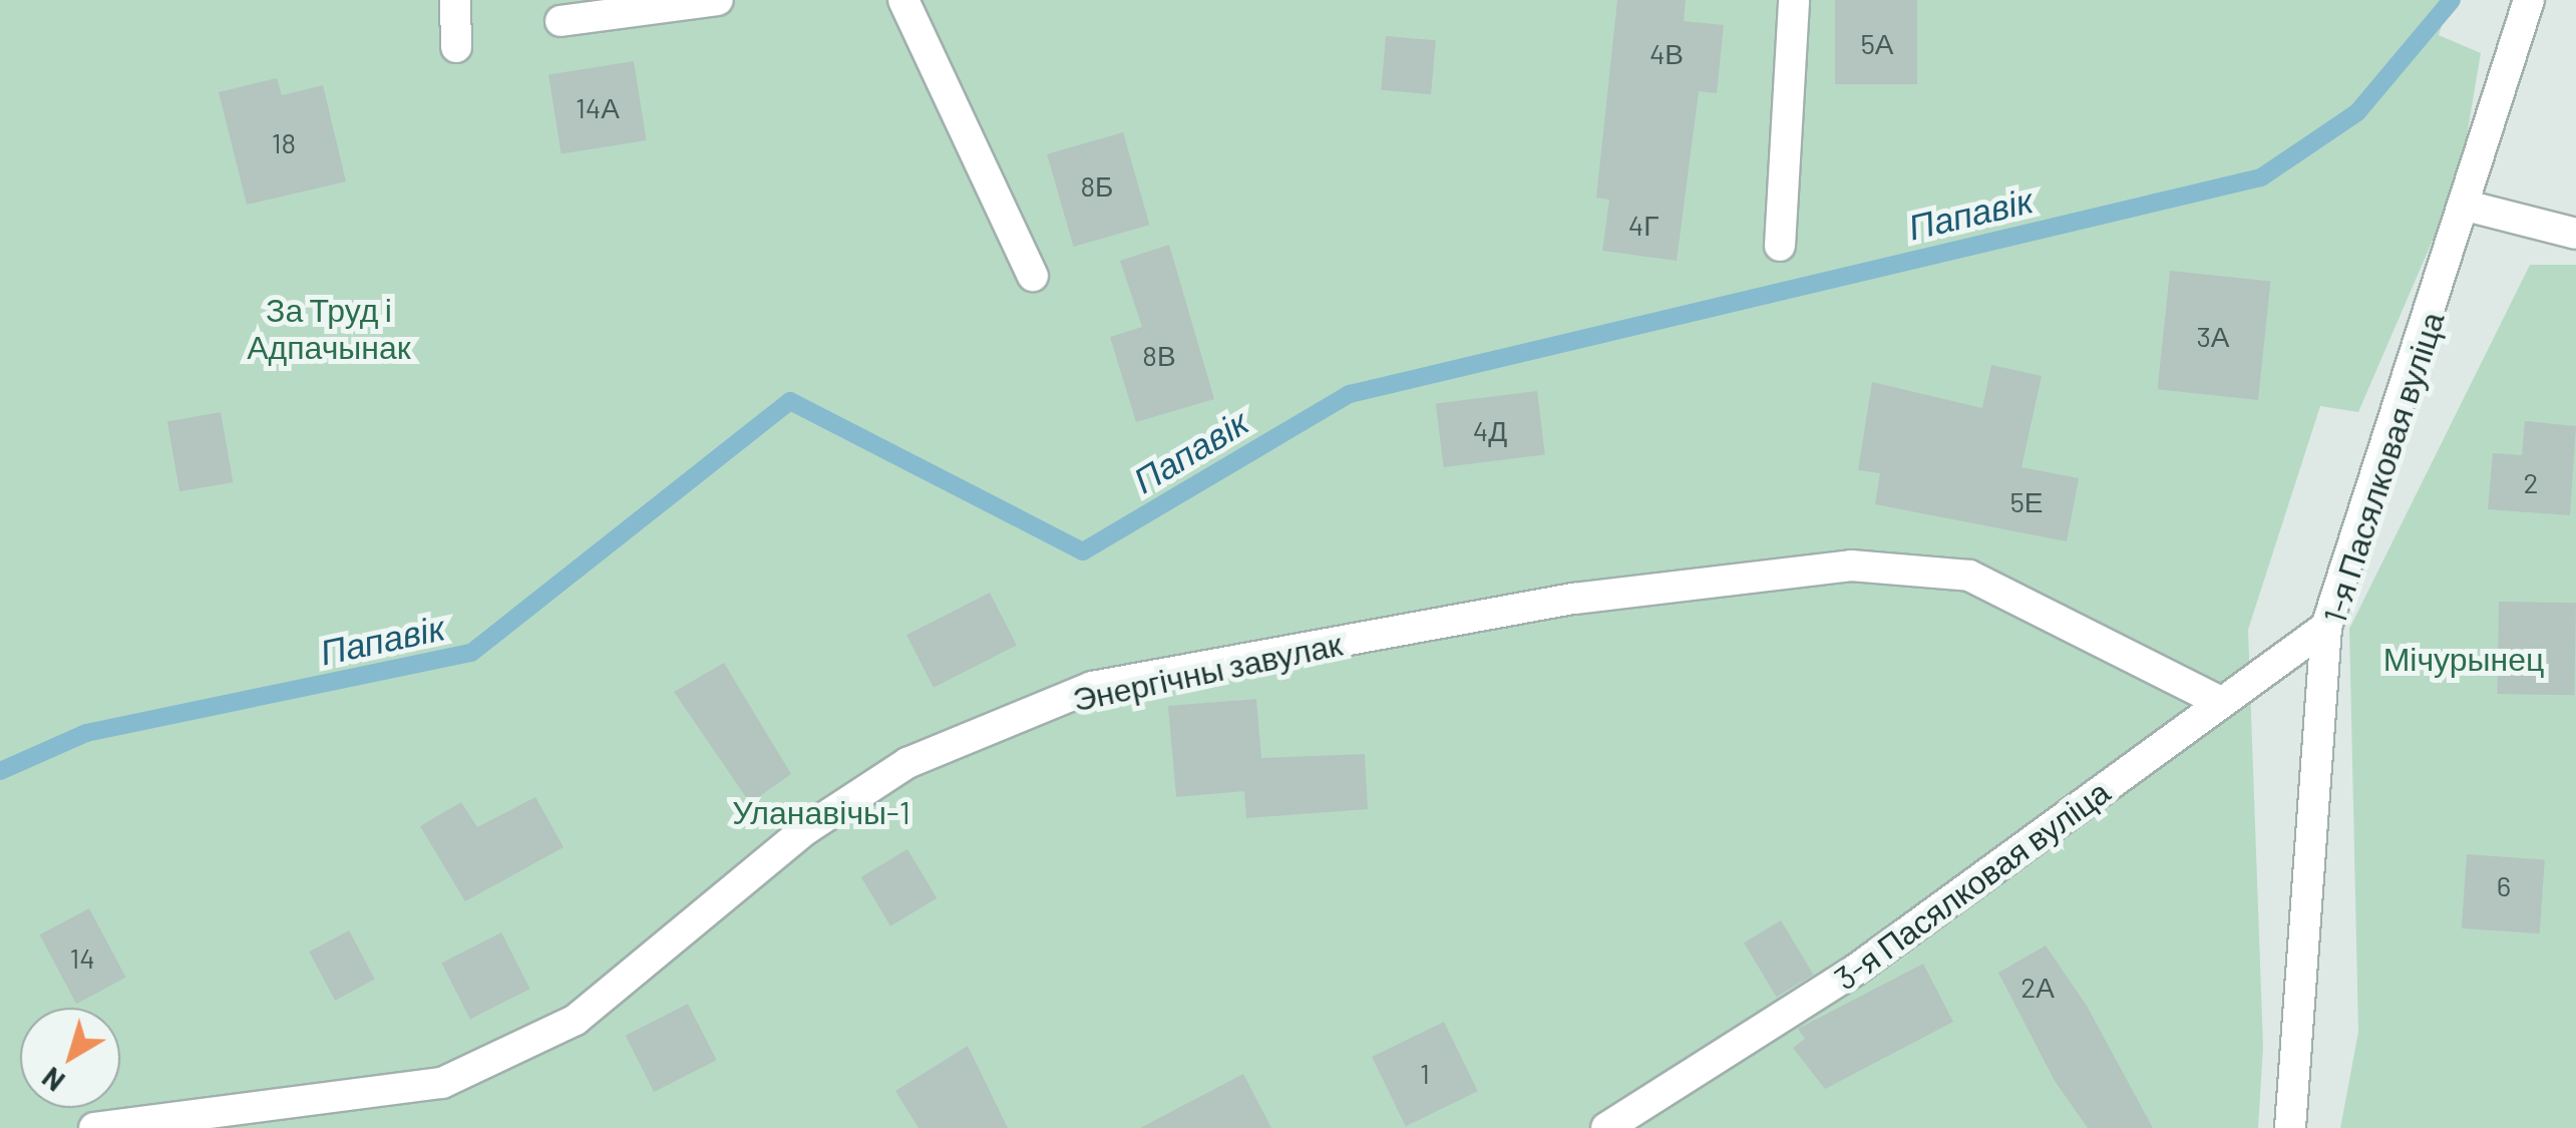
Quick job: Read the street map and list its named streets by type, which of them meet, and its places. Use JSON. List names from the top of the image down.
{
  "streets": {
    "street": ["1-я Пасялковая вуліца", "Энергічны завулак", "3-я Пасялковая вуліца"]
  },
  "crossings": [
    ["1-я Пасялковая вуліца", "3-я Пасялковая вуліца"],
    ["Энергічны завулак", "3-я Пасялковая вуліца"]
  ],
  "water": ["Папавік"],
  "parks": ["За Труд і Адпачынак", "Мічурынец", "Уланавічы-1"],
  "house_numbers": [
    "5А",
    "4В",
    "14А",
    "18",
    "8Б",
    "4Г",
    "3А",
    "8В",
    "4Д",
    "2",
    "5Е",
    "6",
    "14",
    "2А",
    "1"
  ],
  "north": "bottom left"
}
